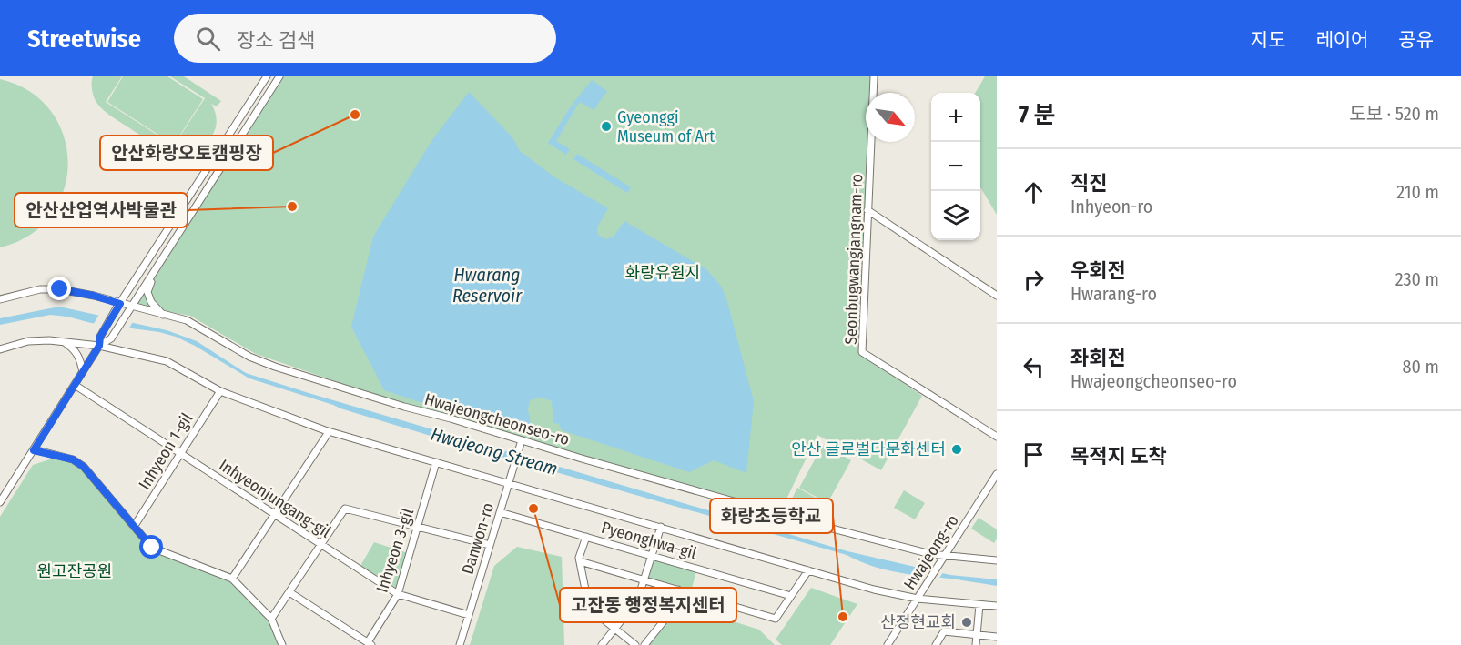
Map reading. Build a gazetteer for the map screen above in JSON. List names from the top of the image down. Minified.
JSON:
{"streets":{"street":["Seonbugwangjangnam-ro","Hwajeongcheonseo-ro","Inhyeon 1-gil","Inhyeonjungang-gil","Danwon-ro","Pyeonghwa-gil","Inhyeon 3-gil","Hwajeong-ro"]},"crossings":[["Hwajeongcheonseo-ro","Danwon-ro"],["Hwajeongcheonseo-ro","Hwajeong-ro"],["Inhyeon 1-gil","Inhyeonjungang-gil"],["Inhyeonjungang-gil","Danwon-ro"],["Inhyeonjungang-gil","Inhyeon 3-gil"],["Danwon-ro","Pyeonghwa-gil"]],"water":["Hwarang Reservoir","Hwajeong Stream"],"parks":["화랑유원지","원고잔공원"],"places":["안산화랑오토캠핑장","Gyeonggi Museum of Art","안산산업역사박물관","안산 글로벌다문화센터","고잔동 행정복지센터","화랑초등학교","산정현교회"],"north":"bottom right","page":{"header":"Streetwise","search":"장소 검색","nav":["지도","레이어","공유"],"heading":["7 분","도보 · 520 m"],"map_buttons":["+","−"],"list":[["직진","Inhyeon-ro","210 m"],["우회전","Hwarang-ro","230 m"],["좌회전","Hwajeongcheonseo-ro","80 m"],"목적지 도착"]}}
